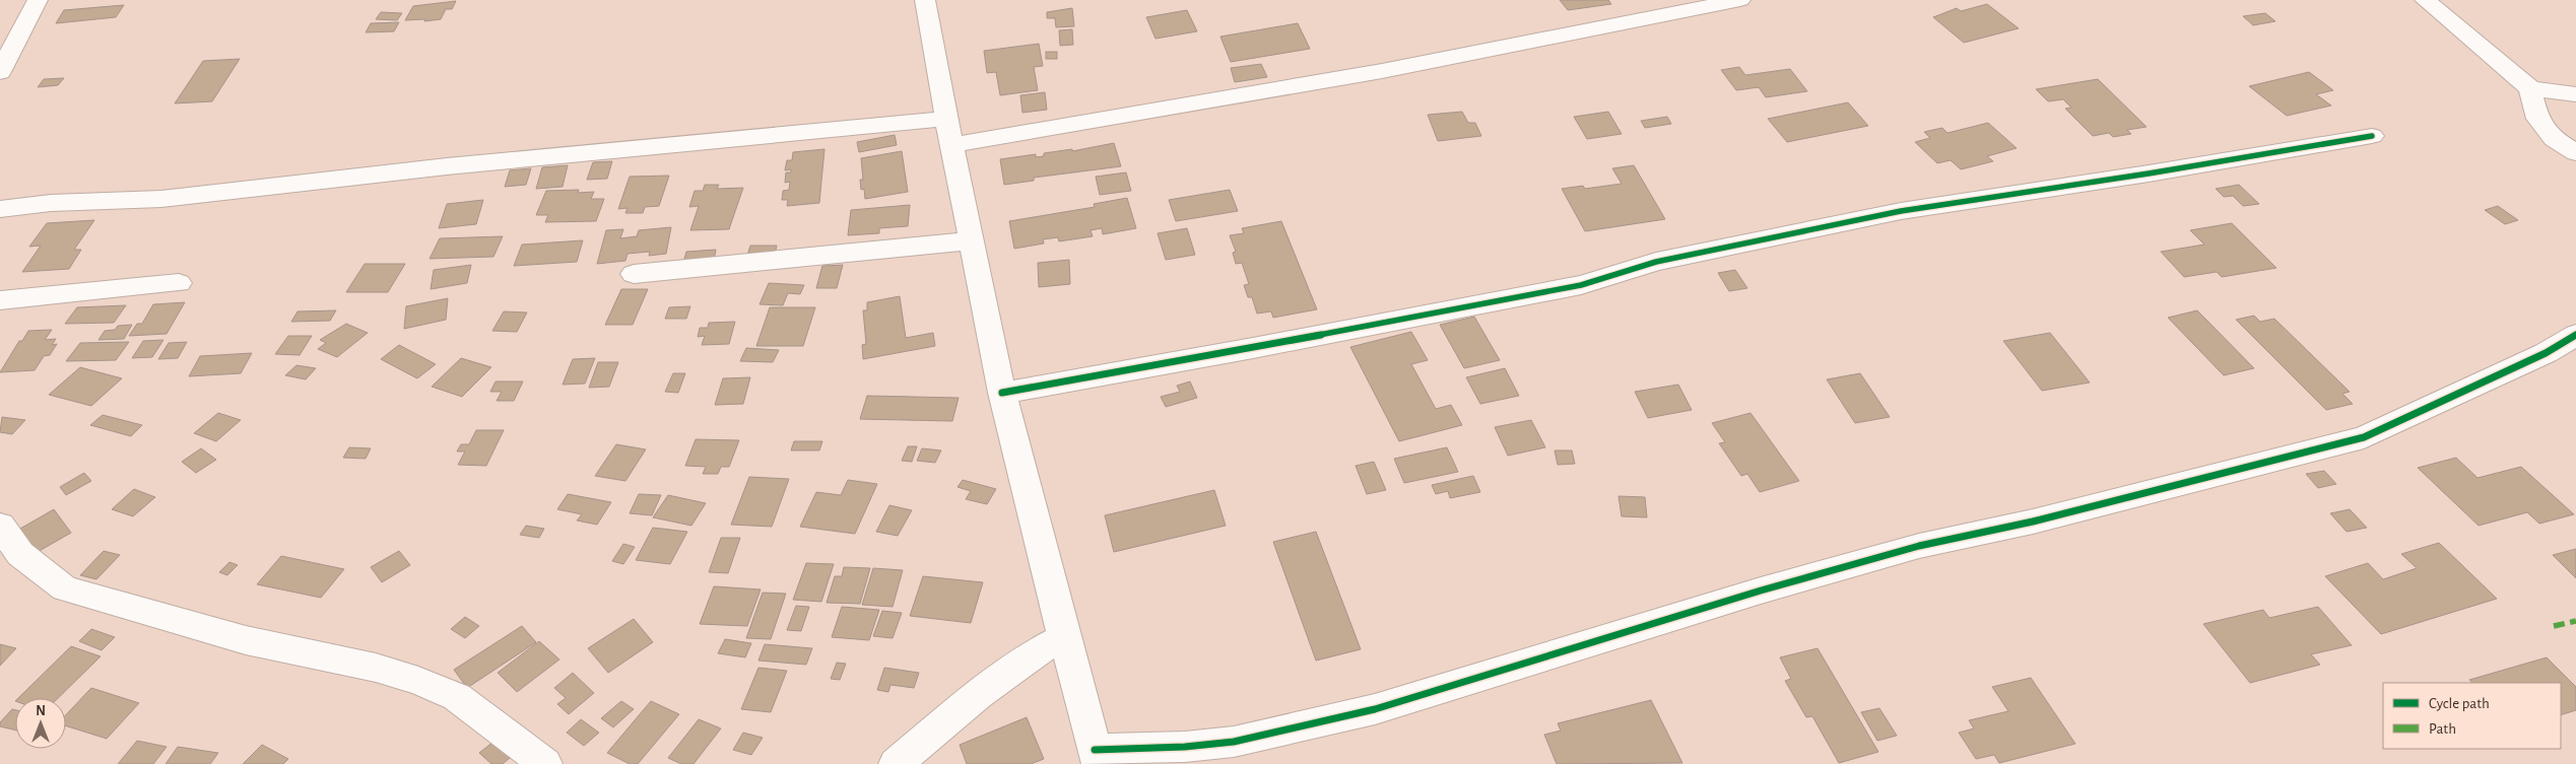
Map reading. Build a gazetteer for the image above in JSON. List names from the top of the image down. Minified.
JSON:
{"legend":["Cycle path","Path"],"north":"top"}
